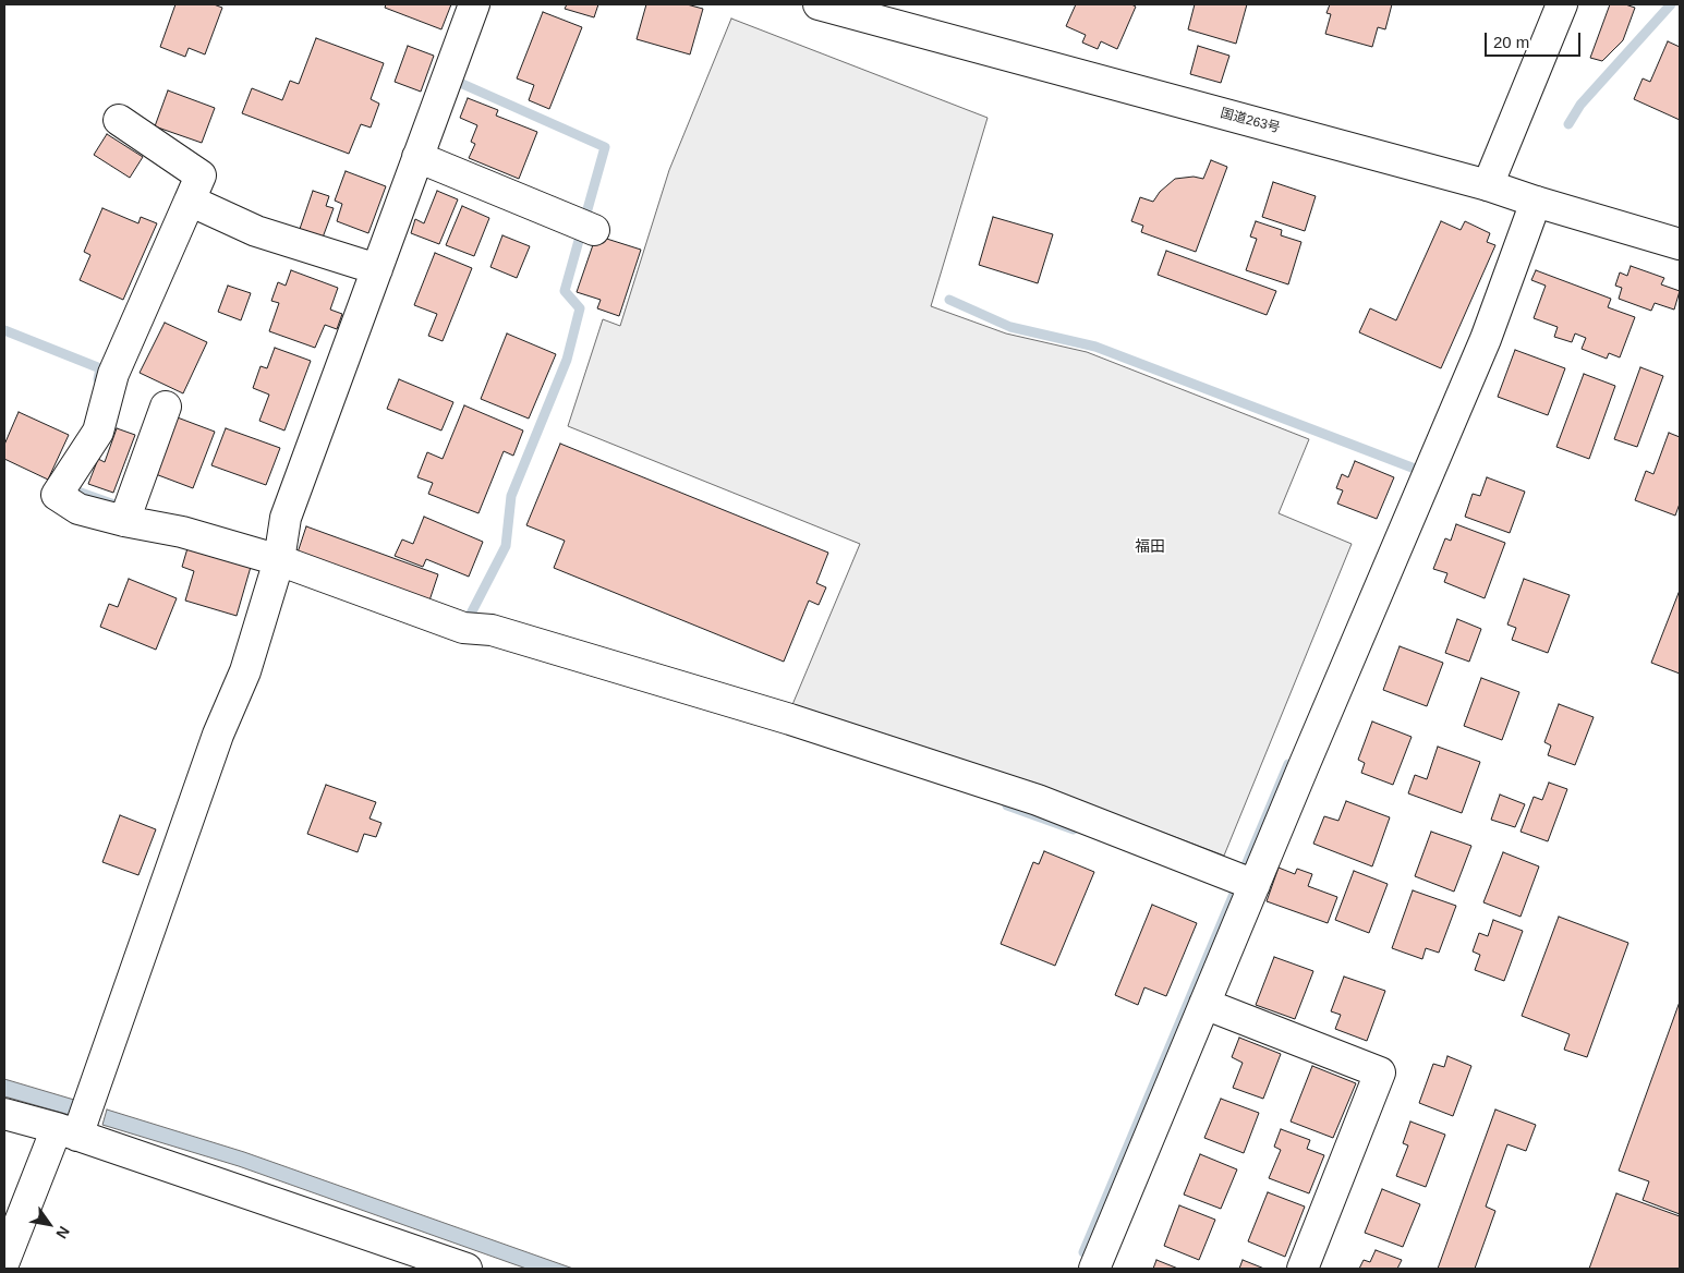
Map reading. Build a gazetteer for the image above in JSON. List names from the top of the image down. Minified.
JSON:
{"streets":{"main road":["国道263号"]},"districts":["福田"],"scale_bar":"20 m","north":"bottom right"}
